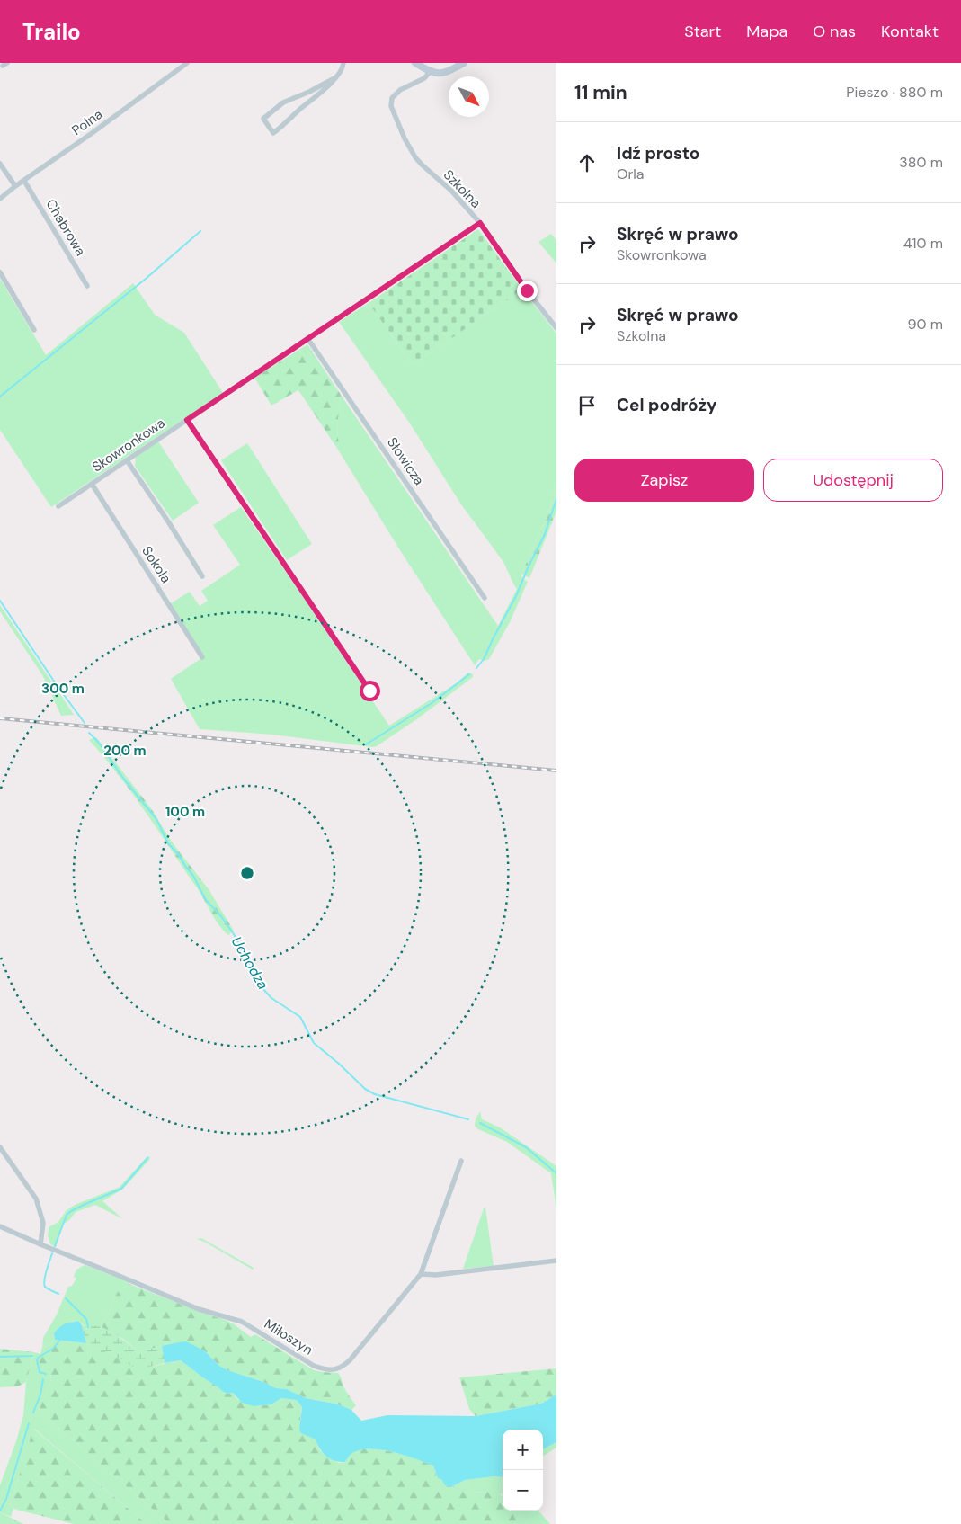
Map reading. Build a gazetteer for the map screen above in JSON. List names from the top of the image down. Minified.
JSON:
{"streets":{"street":["Polna","Szkolna","Chabrowa","Skowronkowa","Słowicza","Sokola","Miłoszyn"]},"crossings":[["Polna","Chabrowa"],["Szkolna","Skowronkowa"],["Skowronkowa","Słowicza"],["Skowronkowa","Sokola"]],"water":["Uchodza"],"north":"bottom right","page":{"header":"Trailo","nav":["Start","Mapa","O nas","Kontakt"],"heading":["11 min","Pieszo · 880 m"],"list":[["Idź prosto","Orla","380 m"],["Skręć w prawo","Skowronkowa","410 m"],["Skręć w prawo","Szkolna","90 m"],"Cel podróży"],"buttons":["Zapisz","Udostępnij"],"map_buttons":["+","−"]},"rings":["300 m","200 m","100 m"]}
